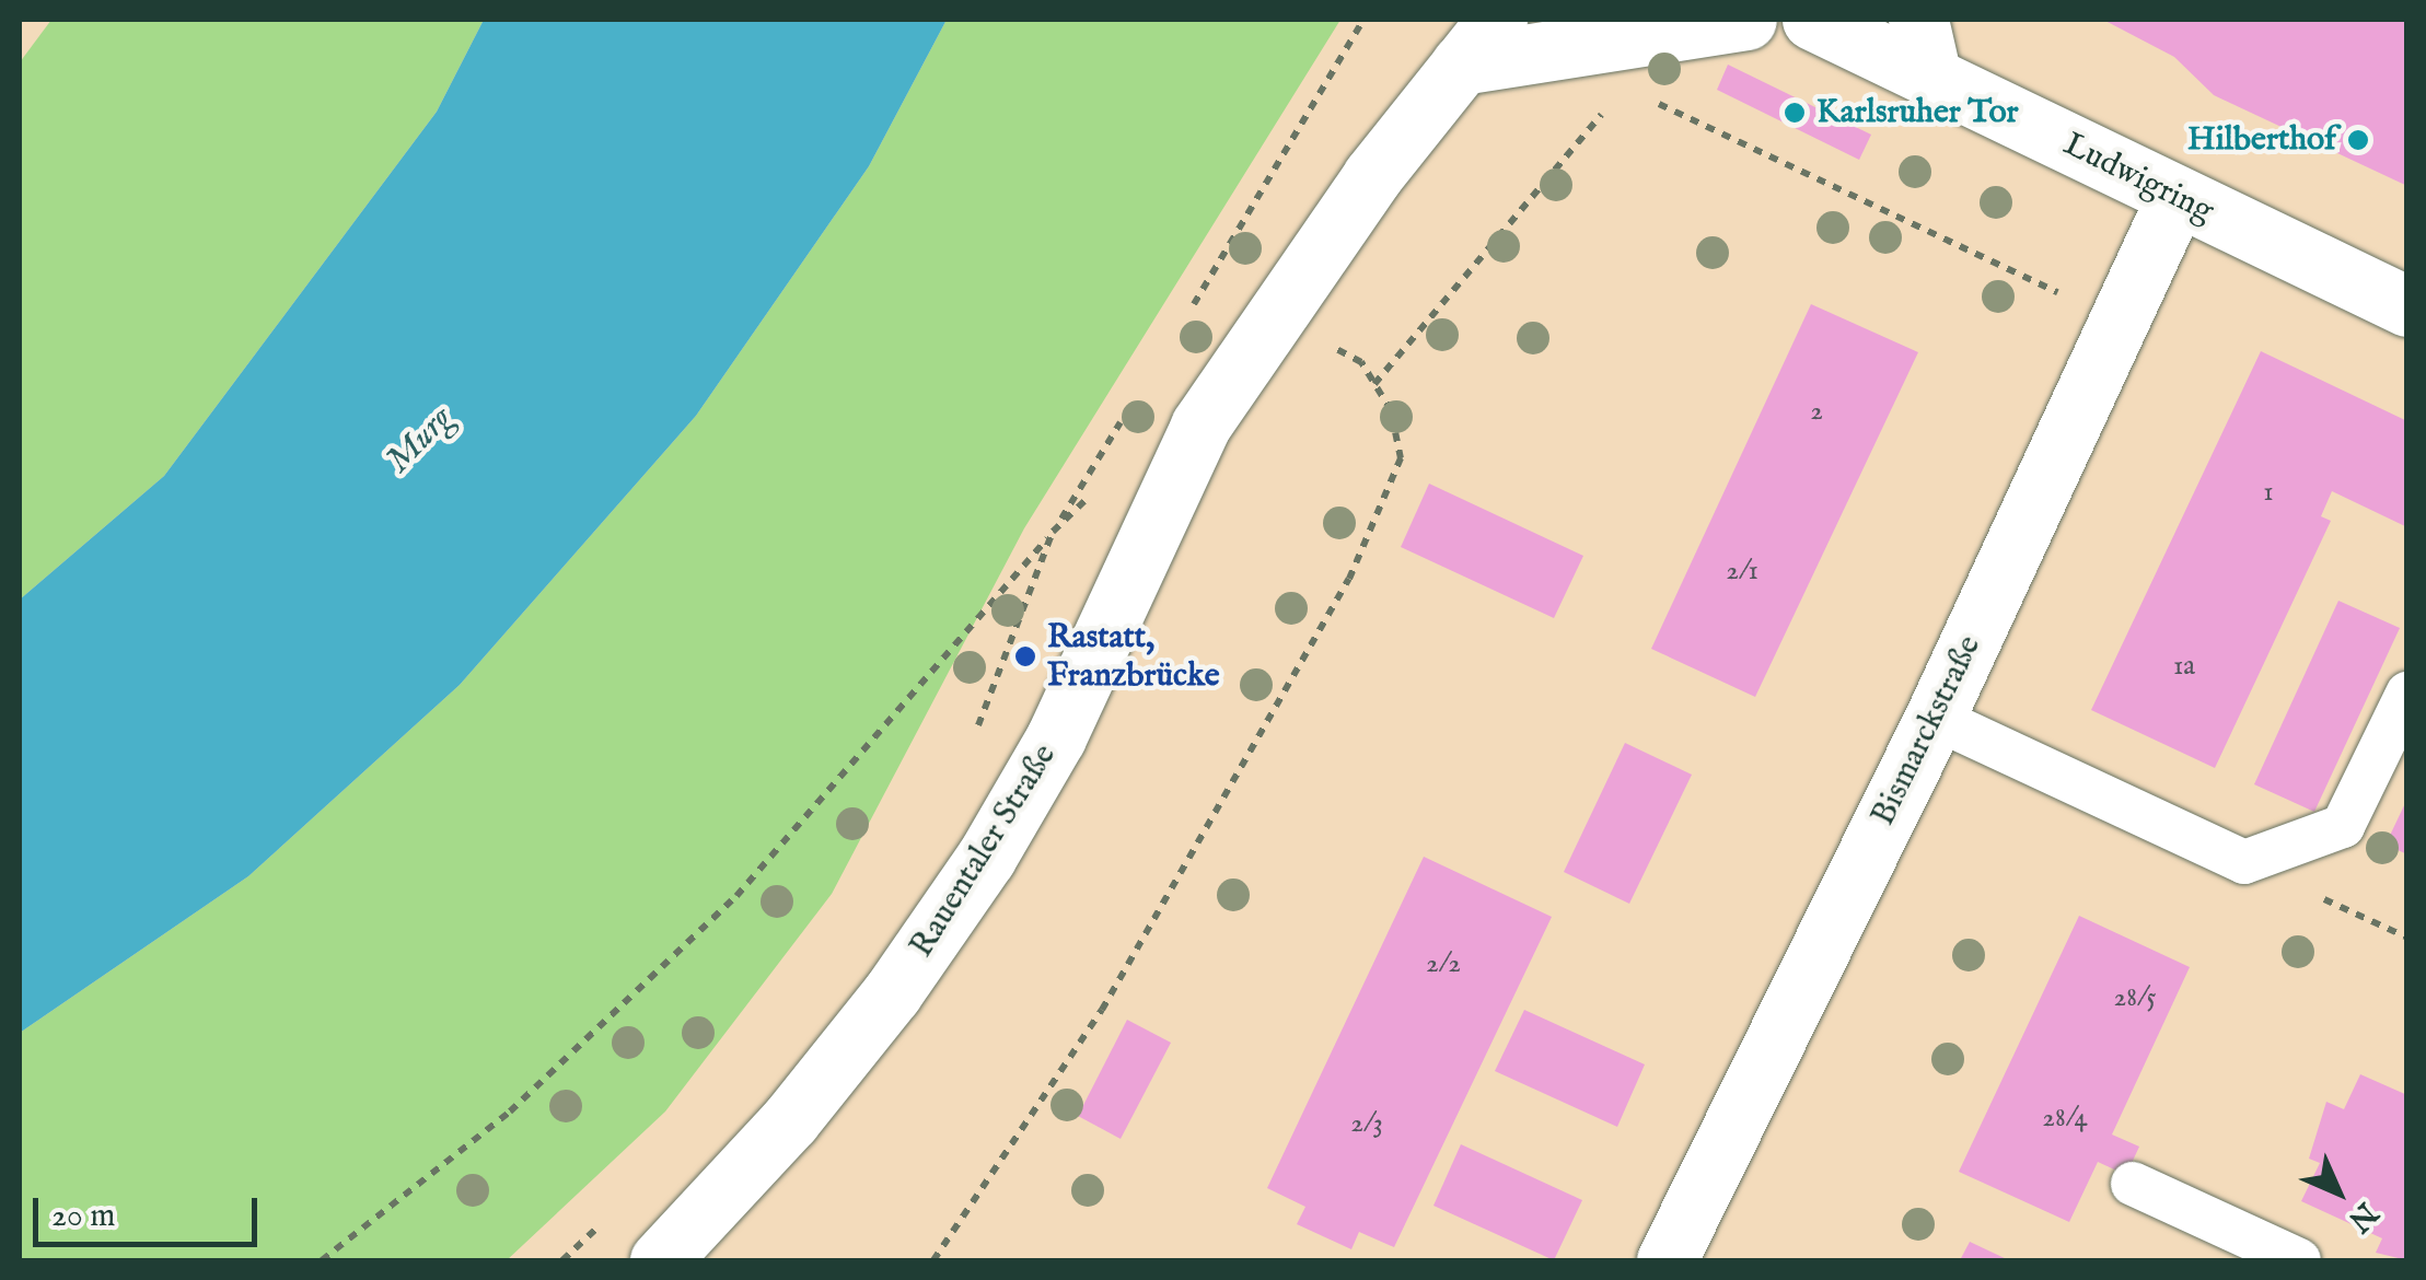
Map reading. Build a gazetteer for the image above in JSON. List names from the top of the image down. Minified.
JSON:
{"streets":{"street":["Ludwigring","Bismarckstraße","Rauentaler Straße"]},"crossings":[["Ludwigring","Bismarckstraße"]],"water":["Murg"],"places":["Karlsruher Tor","Hilberthof","Rastatt, Franzbrücke"],"house_numbers":["2","1","2/1","1a","2/2","28/5","28/4","2/3"],"scale_bar":"20 m","north":"bottom right"}
